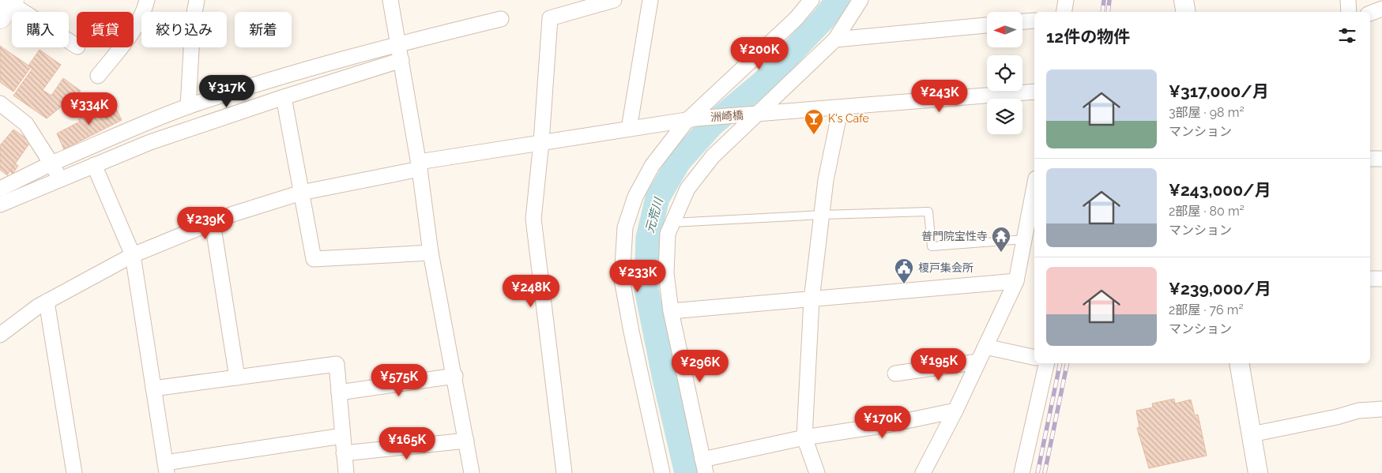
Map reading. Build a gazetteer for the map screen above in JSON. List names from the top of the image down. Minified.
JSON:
{"streets":{"street":["洲崎橋"]},"water":["元荒川"],"places":{"bar":["K's Cafe"],"temple":["普門院宝性寺"],"public building":["榎戸集会所"]},"north":"left","page":{"chip":["購入","賃貸","絞り込み","新着"],"heading":"12件の物件","price":["¥200K","¥317K","¥243K","¥334K","¥239K","¥233K","¥248K","¥195K","¥296K","¥575K","¥170K","¥165K"],"list":[{"name":"¥317,000/月","note":"3部屋 · 98 m² · マンション"},{"name":"¥243,000/月","note":"2部屋 · 80 m² · マンション"},{"name":"¥239,000/月","note":"2部屋 · 76 m² · マンション"}]}}
